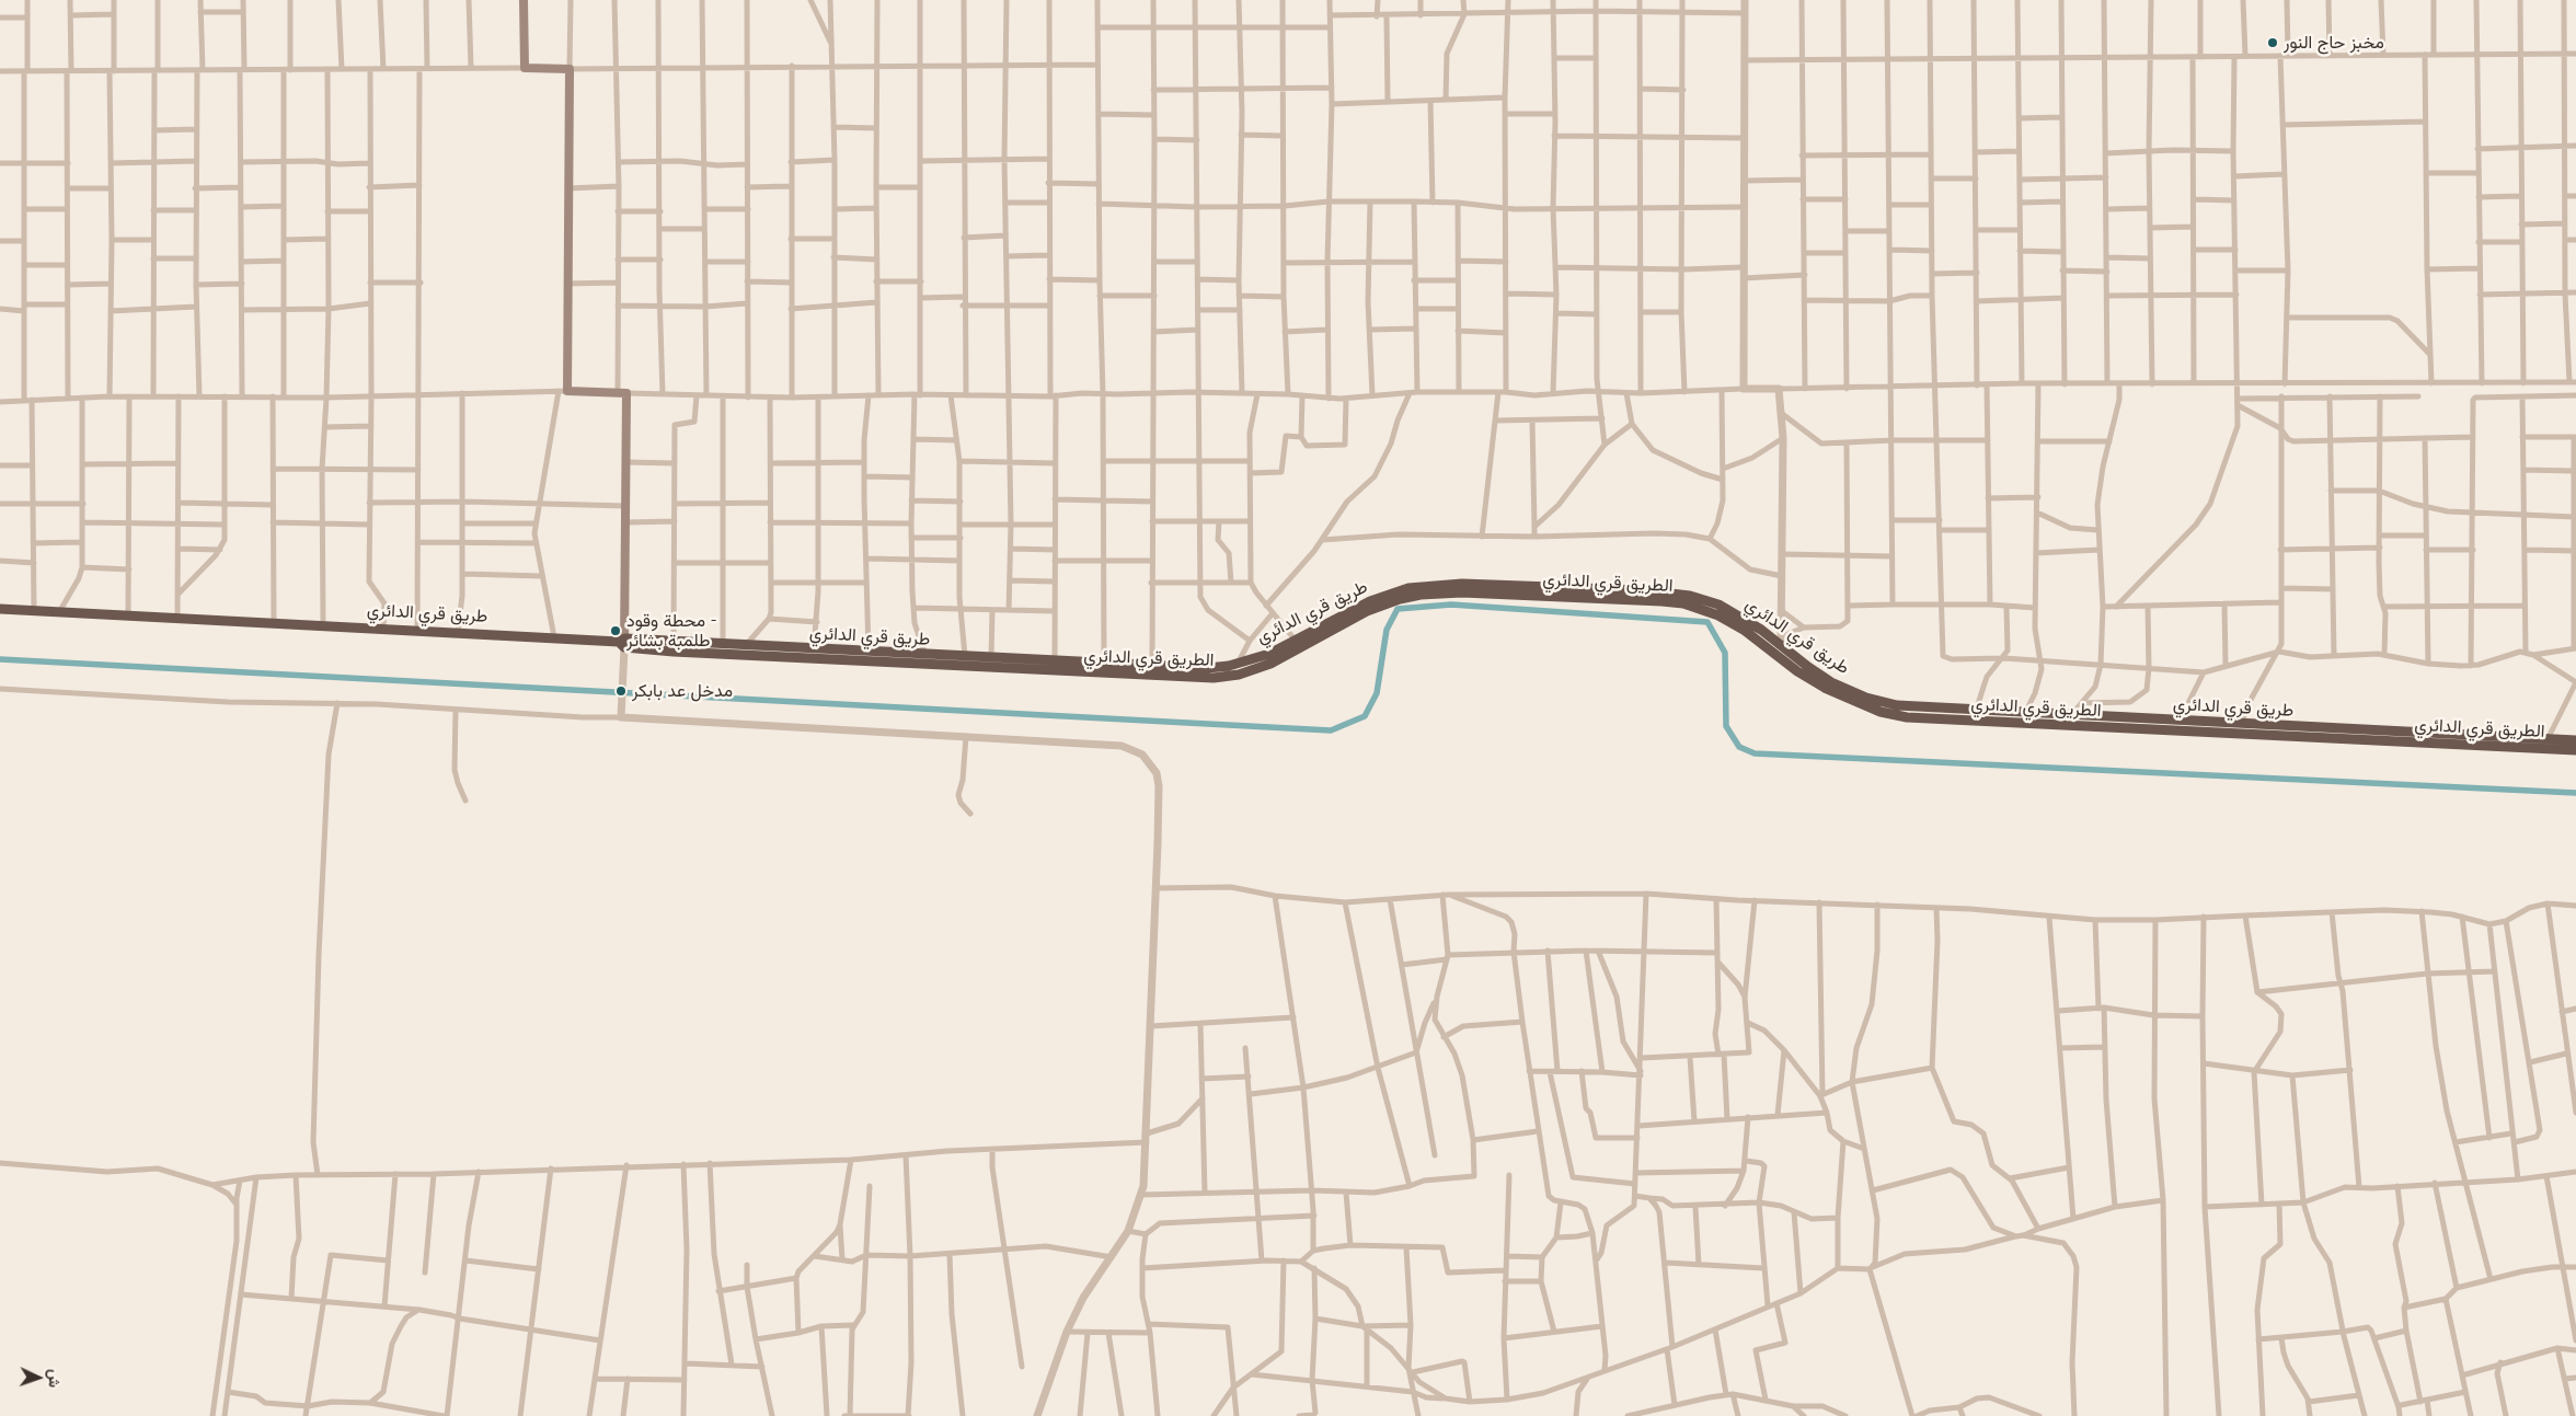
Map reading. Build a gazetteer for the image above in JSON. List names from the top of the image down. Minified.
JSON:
{"streets":{"highway":["الطريق قري الدائري","طريق قري الدائري"]},"crossings":[["الطريق قري الدائري","طريق قري الدائري"]],"places":["مخبز حاج النور","محطة وقود - طلمبة بشائر","مدخل عد بابكر"],"north":"right"}
